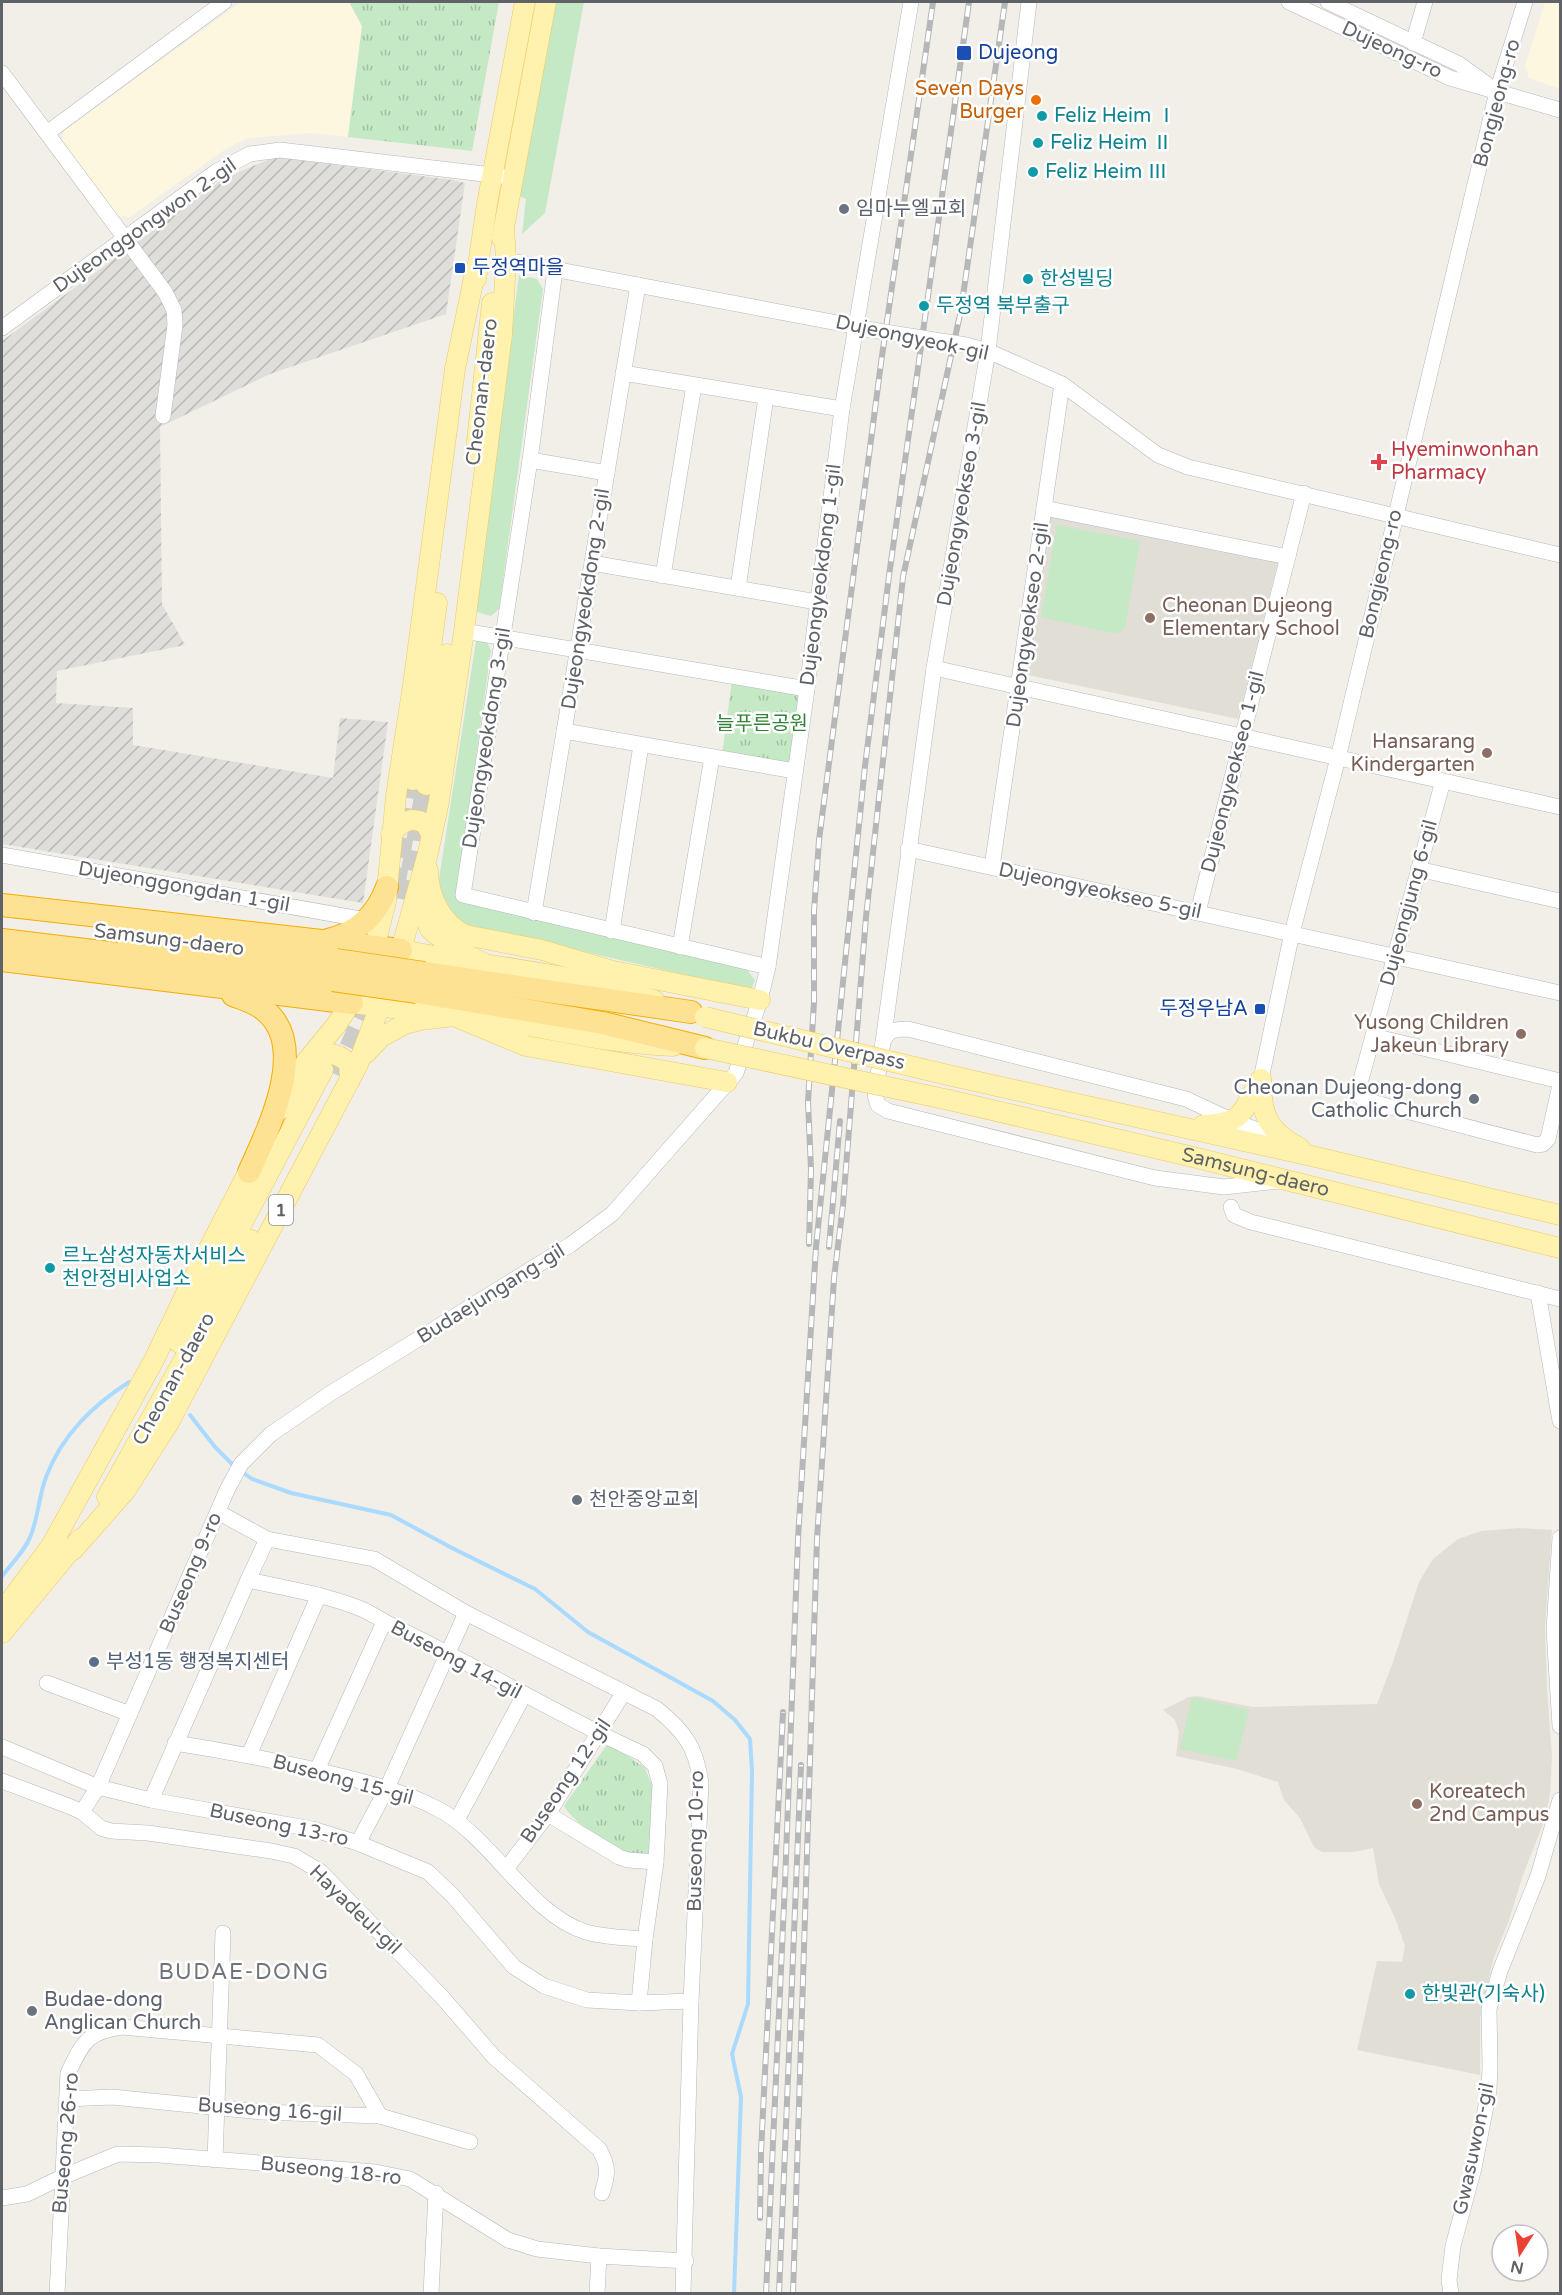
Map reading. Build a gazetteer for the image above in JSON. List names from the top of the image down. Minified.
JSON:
{"streets":{"highway":["Samsung-daero","1"],"main road":["Cheonan-daero","Bukbu Overpass"],"street":["Dujeong-ro","Bongjeong-ro","Dujeonggongwon 2-gil","Dujeongyeok-gil","Dujeongyeokseo 3-gil","Dujeongyeokdong 1-gil","Dujeongyeokdong 2-gil","Dujeongyeokseo 2-gil","Dujeongyeokdong 3-gil","Dujeongyeokseo 1-gil","Dujeonggongdan 1-gil","Dujeongyeokseo 5-gil","Dujeongjung 6-gil","Budaejungang-gil","Buseong 9-ro","Buseong 14-gil","Buseong 15-gil","Buseong 12-gil","Buseong 13-ro","Buseong 10-ro","Hayadeul-gil","Buseong 16-gil","Buseong 26-ro","Gwasuwon-gil","Buseong 18-ro"]},"crossings":[["Dujeong-ro","Bongjeong-ro"],["Bongjeong-ro","Dujeongyeok-gil"],["Bongjeong-ro","Dujeongyeokseo 5-gil"],["Dujeonggongwon 2-gil","Cheonan-daero"],["Dujeongyeok-gil","Dujeongyeokseo 3-gil"],["Dujeongyeok-gil","Dujeongyeokdong 1-gil"],["Dujeongyeok-gil","Dujeongyeokdong 2-gil"],["Dujeongyeok-gil","Dujeongyeokseo 2-gil"],["Dujeongyeok-gil","Dujeongyeokdong 3-gil"],["Dujeongyeok-gil","Dujeongyeokseo 1-gil"],["Cheonan-daero","1"],["Dujeongyeokseo 3-gil","Dujeongyeokseo 5-gil"],["Dujeongyeokseo 3-gil","Samsung-daero"],["Dujeongyeokdong 1-gil","Dujeongyeokdong 3-gil"],["Dujeongyeokdong 1-gil","Budaejungang-gil"],["Dujeongyeokdong 2-gil","Dujeongyeokdong 3-gil"],["Dujeongyeokseo 2-gil","Dujeongyeokseo 5-gil"],["Dujeongyeokseo 1-gil","Dujeongyeokseo 5-gil"],["Dujeongyeokseo 5-gil","Dujeongjung 6-gil"],["Samsung-daero","Bukbu Overpass"],["Budaejungang-gil","Buseong 9-ro"],["Buseong 9-ro","Buseong 13-ro"],["Buseong 9-ro","Buseong 10-ro"],["Buseong 9-ro","Hayadeul-gil"],["Buseong 14-gil","Buseong 15-gil"],["Buseong 14-gil","Buseong 12-gil"],["Buseong 14-gil","Buseong 13-ro"],["Buseong 15-gil","Buseong 12-gil"],["Buseong 12-gil","Buseong 10-ro"],["Buseong 13-ro","Buseong 10-ro"],["Buseong 10-ro","Buseong 18-ro"],["Buseong 16-gil","Buseong 26-ro"],["Buseong 26-ro","Buseong 18-ro"]],"districts":["BUDAE-DONG"],"parks":["늘푸른공원"],"places":{"transit":["Dujeong","두정역마을","두정우남A"],"other":["Seven Days Burger","Feliz Heim Ⅰ","Feliz Heim Ⅱ","Feliz Heim Ⅲ","임마누엘교회","한성빌딩","두정역 북부출구","Cheonan Dujeong Elementary School","Hansarang Kindergarten","Yusong Children Jakeun Library","Cheonan Dujeong-dong Catholic Church","르노삼성자동차서비스 천안정비사업소","천안중앙교회","부성1동 행정복지센터","Koreatech 2nd Campus","한빛관(기숙사)","Budae-dong Anglican Church"],"health":["Hyeminwonhan Pharmacy"]},"north":"bottom"}
